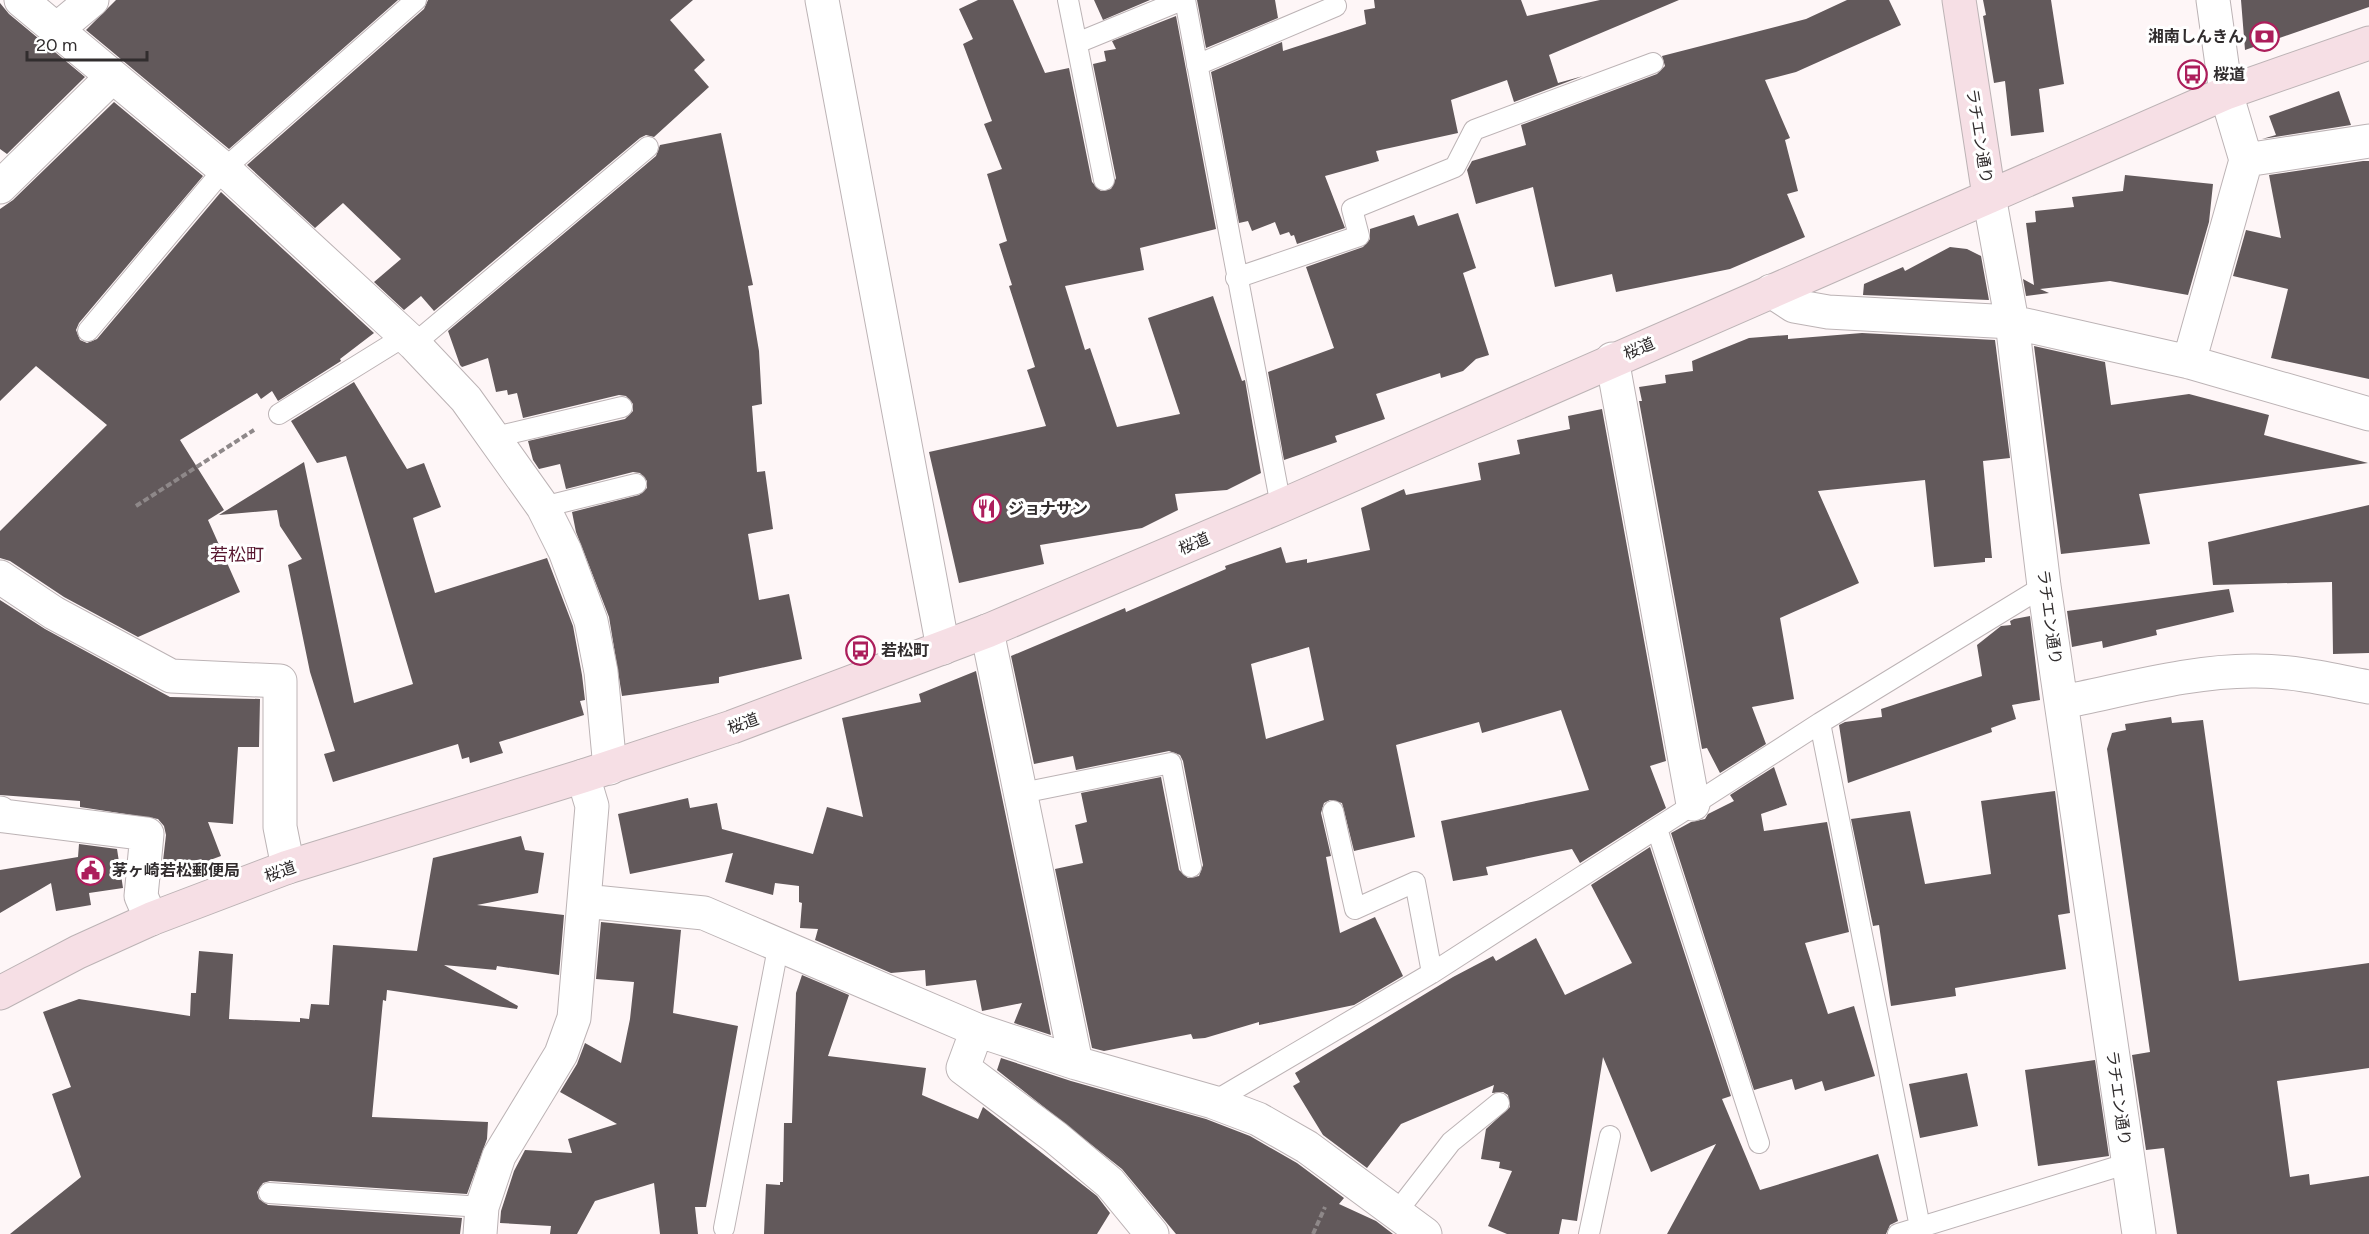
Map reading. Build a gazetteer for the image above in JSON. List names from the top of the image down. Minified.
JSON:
{"streets":{"street":["ラチエン通り","桜道"]},"crossings":[["ラチエン通り","桜道"]],"districts":["若松町"],"places":{"bank":["湘南しんきん"],"bus stop":["桜道","若松町"],"restaurant":["ジョナサン"],"public building":["茅ヶ崎若松郵便局"]},"scale_bar":"20 m"}
